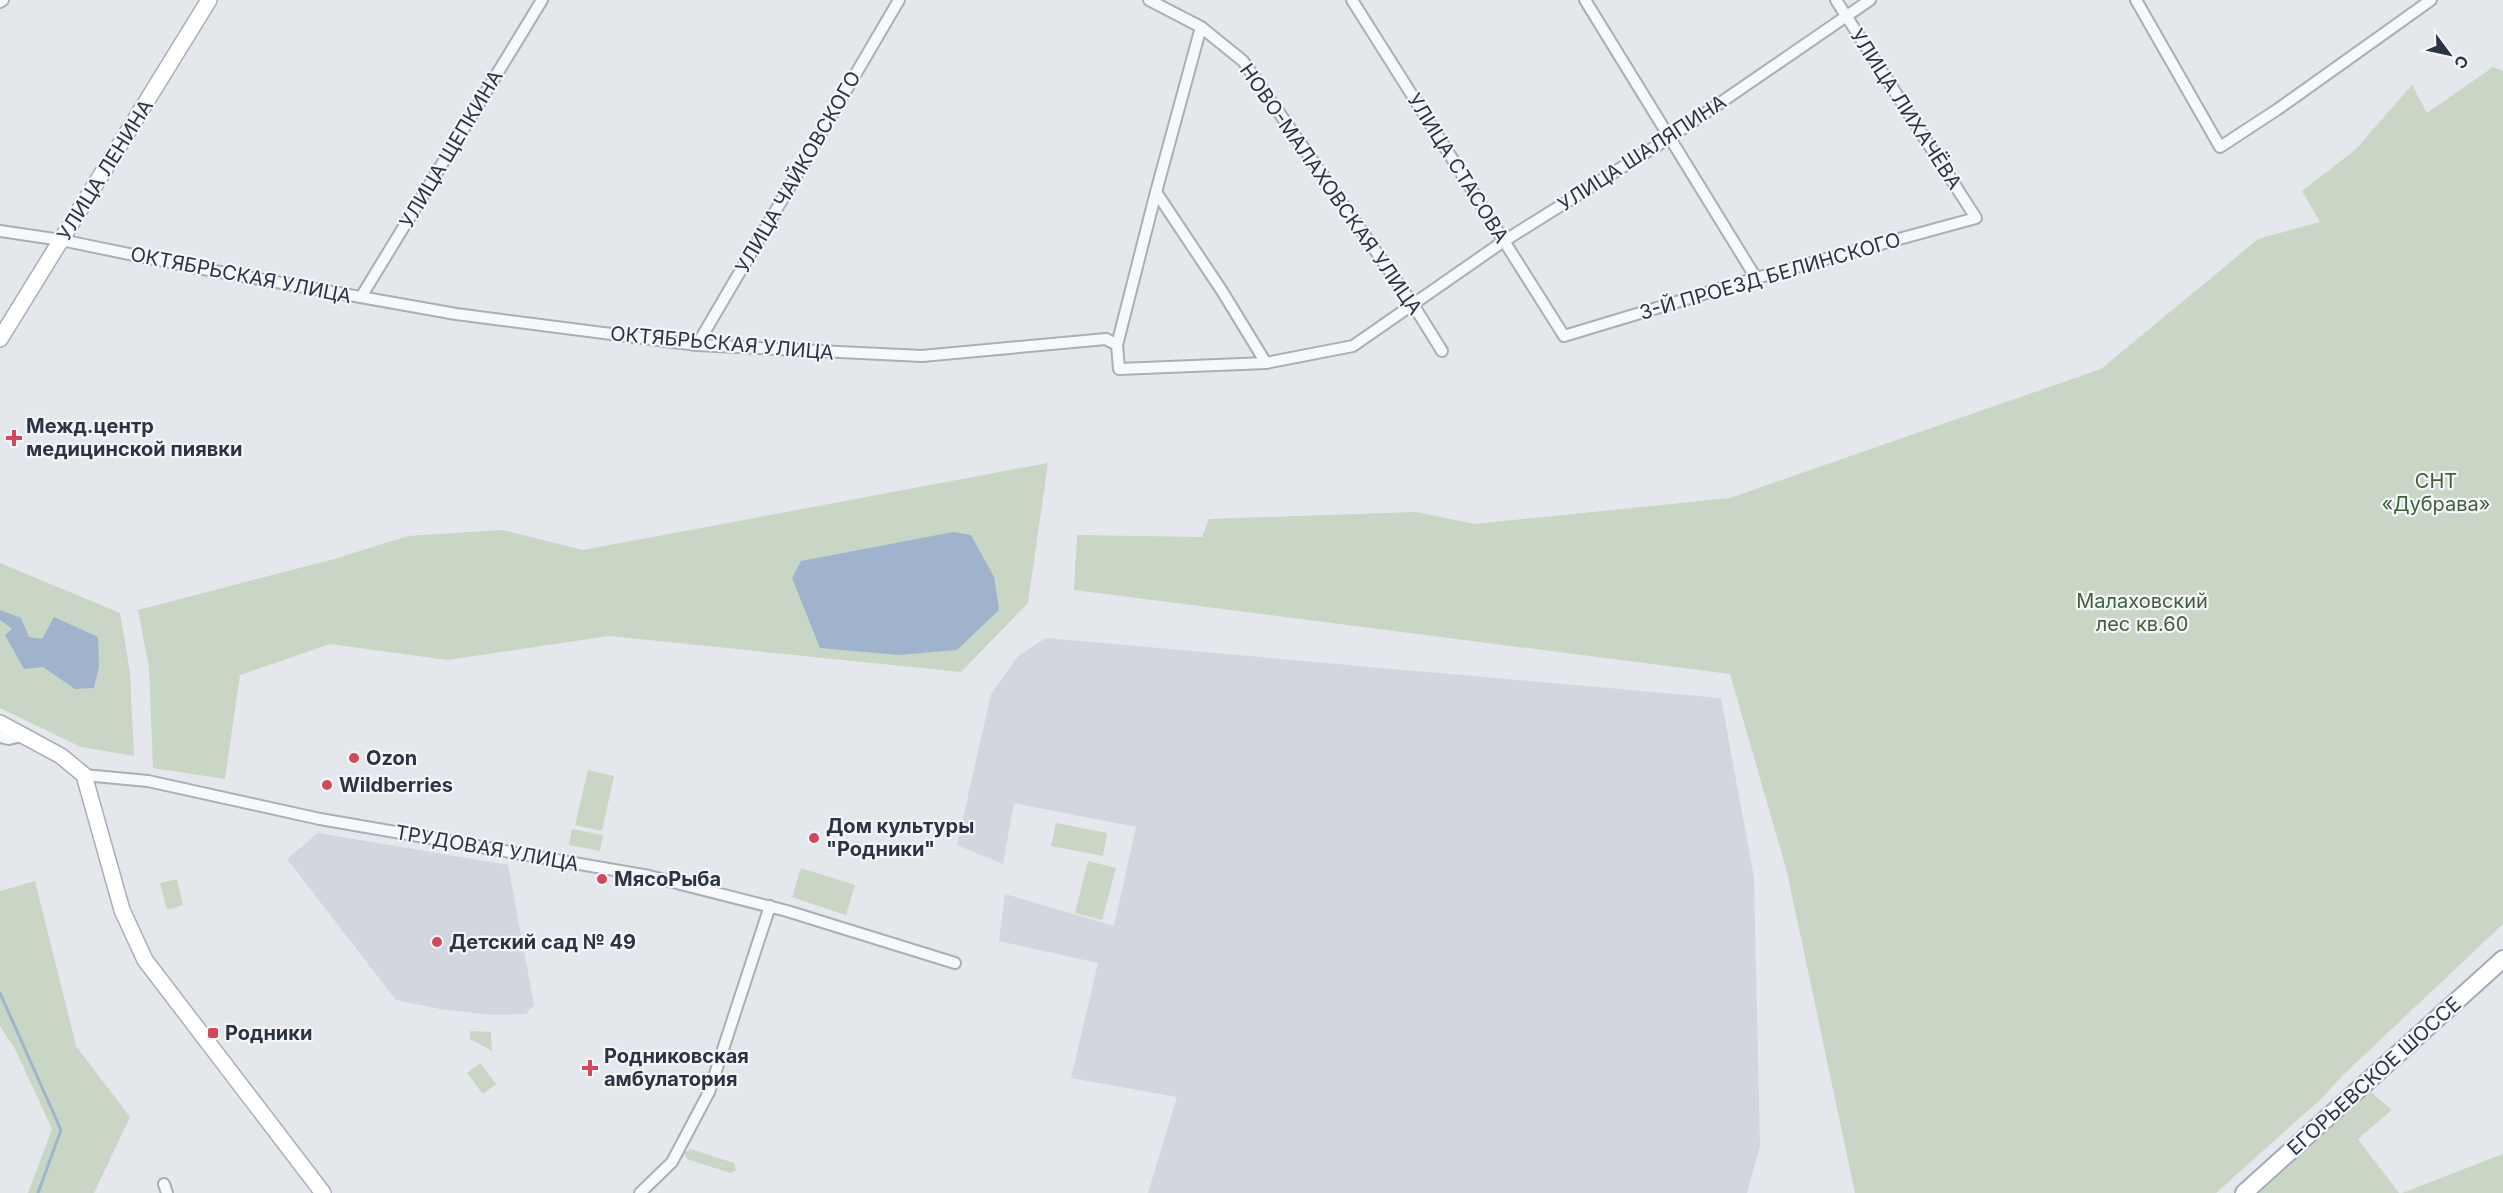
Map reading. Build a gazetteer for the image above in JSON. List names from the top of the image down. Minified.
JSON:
{"streets":{"main road":["УЛИЦА ЛЕНИНА","ЕГОРЬЕВСКОЕ ШОССЕ"],"street":["УЛИЦА ЛИХАЧЁВА","УЛИЦА ЩЕПКИНА","УЛИЦА ШАЛЯПИНА","УЛИЦА СТАСОВА","УЛИЦА ЧАЙКОВСКОГО","НОВО-МАЛАХОВСКАЯ УЛИЦА","ОКТЯБРЬСКАЯ УЛИЦА","3-Й ПРОЕЗД БЕЛИНСКОГО","ТРУДОВАЯ УЛИЦА"]},"crossings":[["УЛИЦА ЛИХАЧЁВА","УЛИЦА ШАЛЯПИНА"],["УЛИЦА ЛИХАЧЁВА","3-Й ПРОЕЗД БЕЛИНСКОГО"],["УЛИЦА ЩЕПКИНА","ОКТЯБРЬСКАЯ УЛИЦА"],["УЛИЦА ШАЛЯПИНА","УЛИЦА СТАСОВА"],["УЛИЦА ШАЛЯПИНА","НОВО-МАЛАХОВСКАЯ УЛИЦА"],["УЛИЦА СТАСОВА","3-Й ПРОЕЗД БЕЛИНСКОГО"],["УЛИЦА ЛЕНИНА","ОКТЯБРЬСКАЯ УЛИЦА"],["УЛИЦА ЧАЙКОВСКОГО","ОКТЯБРЬСКАЯ УЛИЦА"]],"parks":["СНТ «Дубрава»","Малаховский лес кв.60"],"places":{"health":["Межд.центр медицинской пиявки","Родниковская амбулатория"],"other":["Ozon","Wildberries","Дом культуры \"Родники\"","МясоРыба","Детский сад № 49"],"transit":["Родники"]},"north":"bottom right"}
